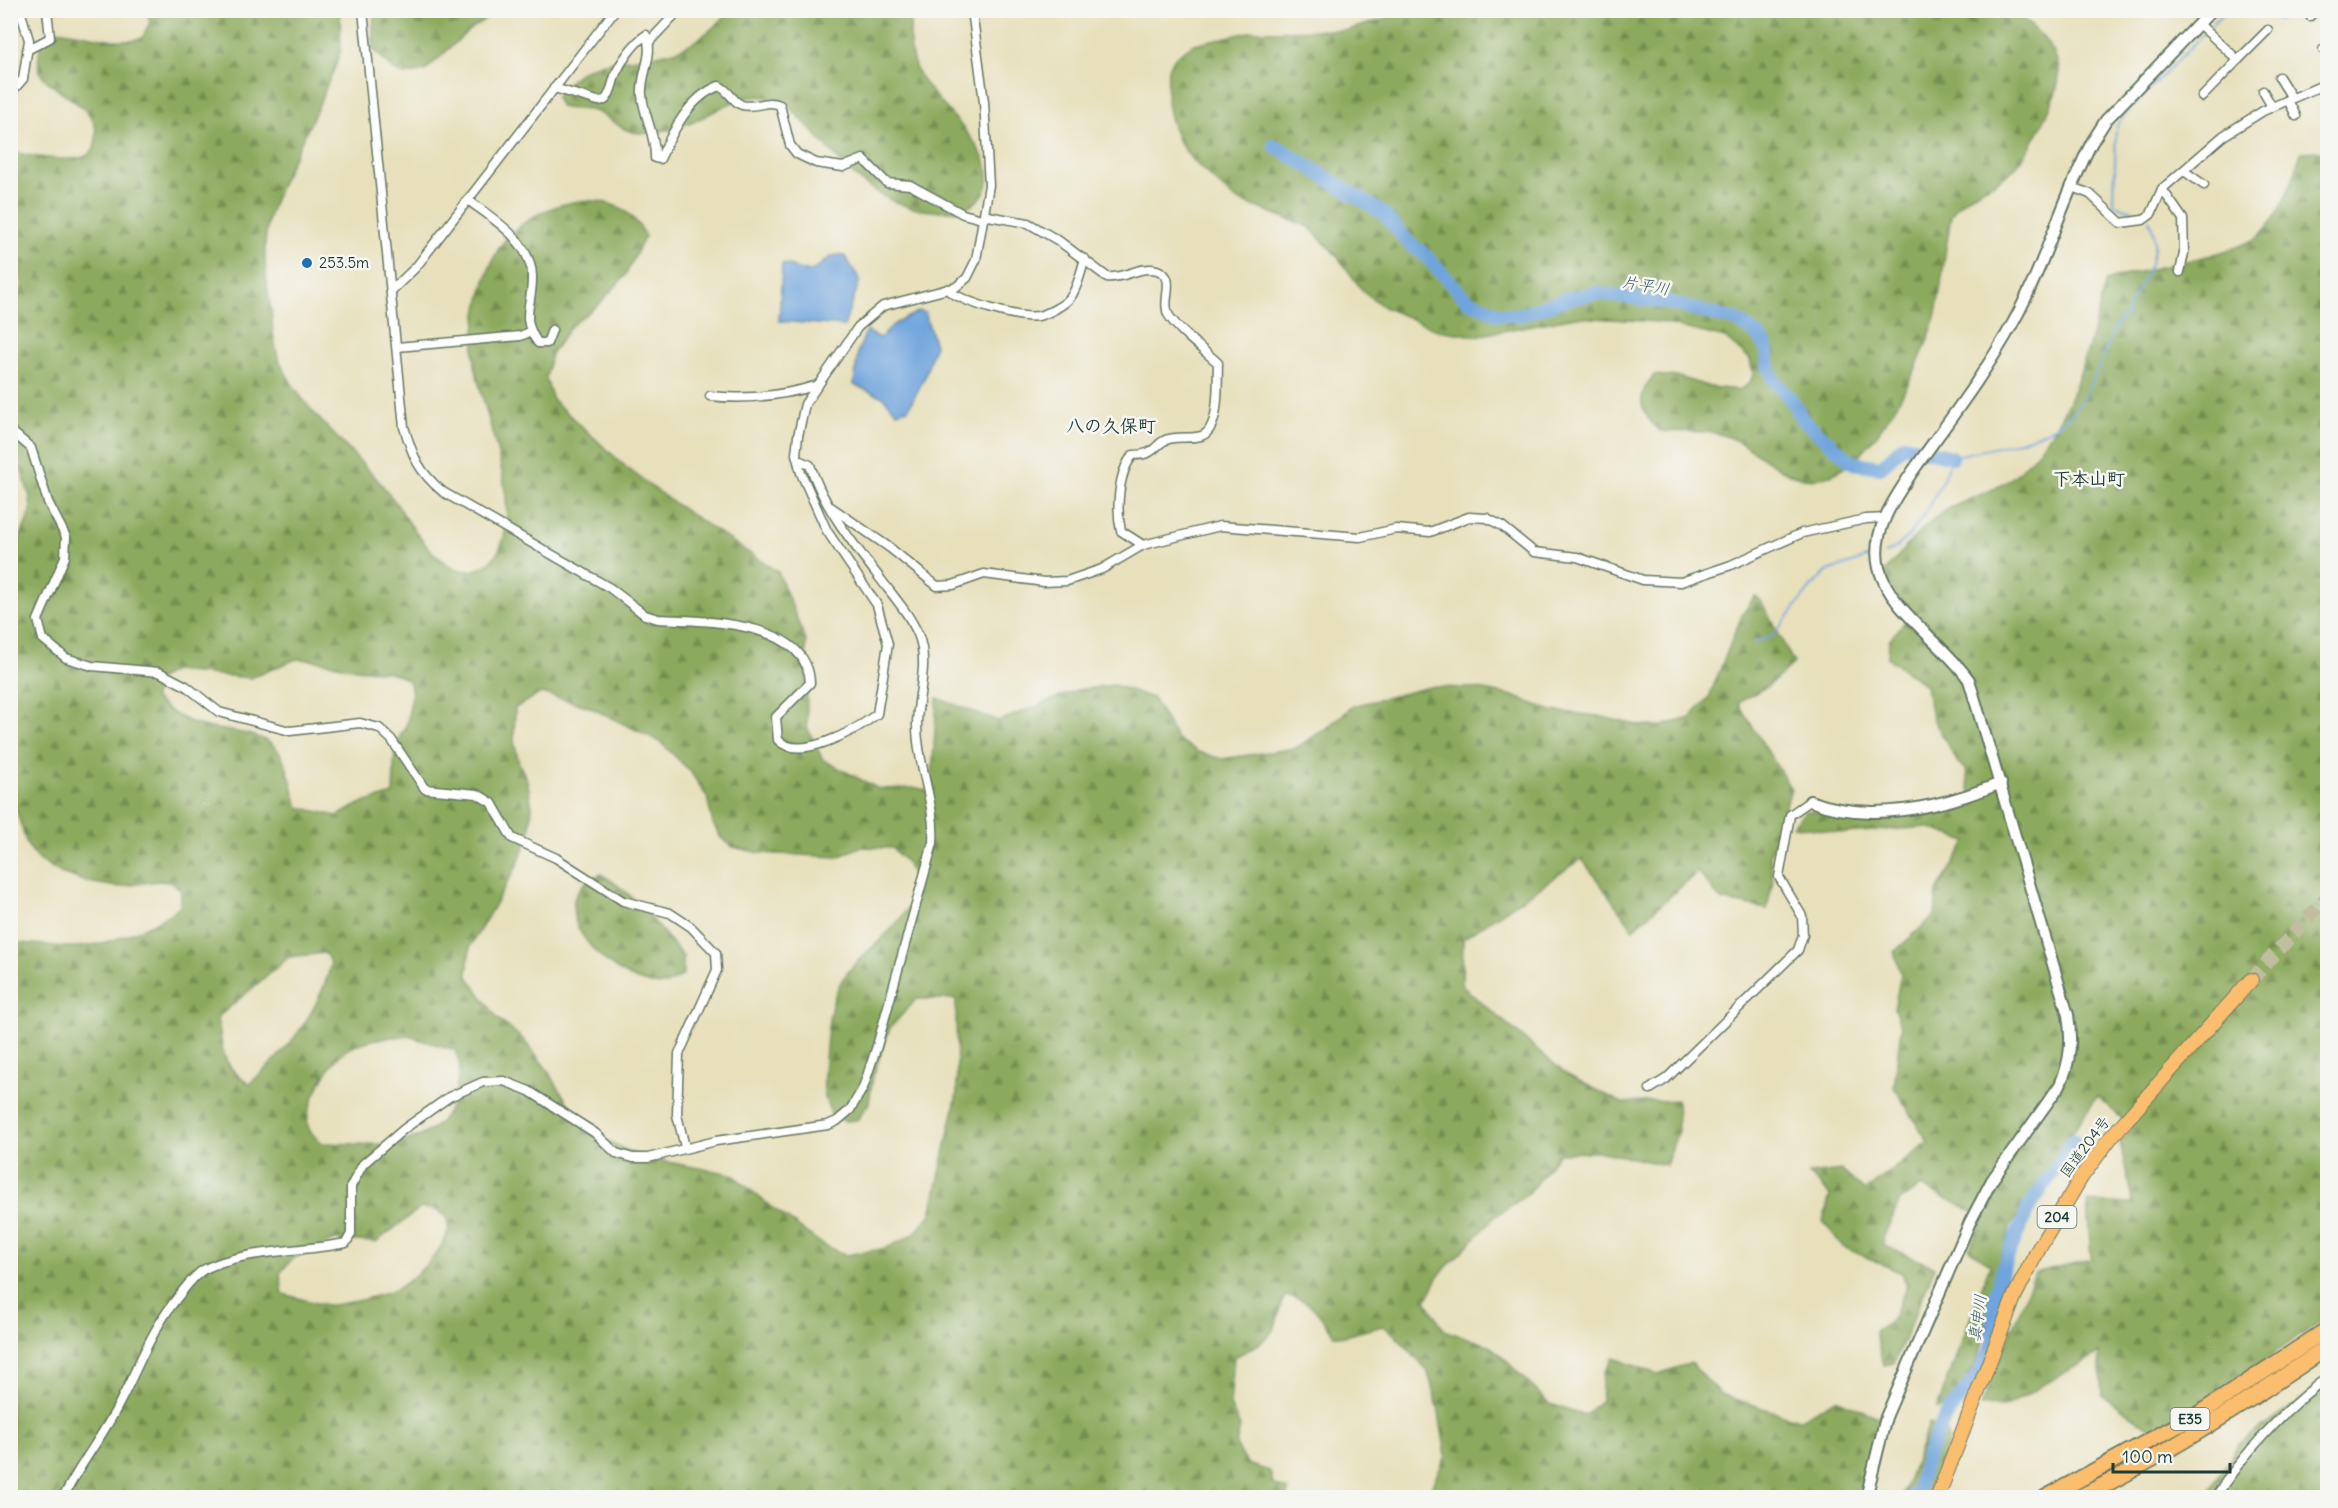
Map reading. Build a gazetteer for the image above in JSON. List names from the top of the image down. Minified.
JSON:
{"streets":{"highway":["国道204号","204","E35"]},"districts":["八の久保町","下本山町"],"water":["片平川","真申川"],"places":["253.5m"],"scale_bar":"100 m"}
